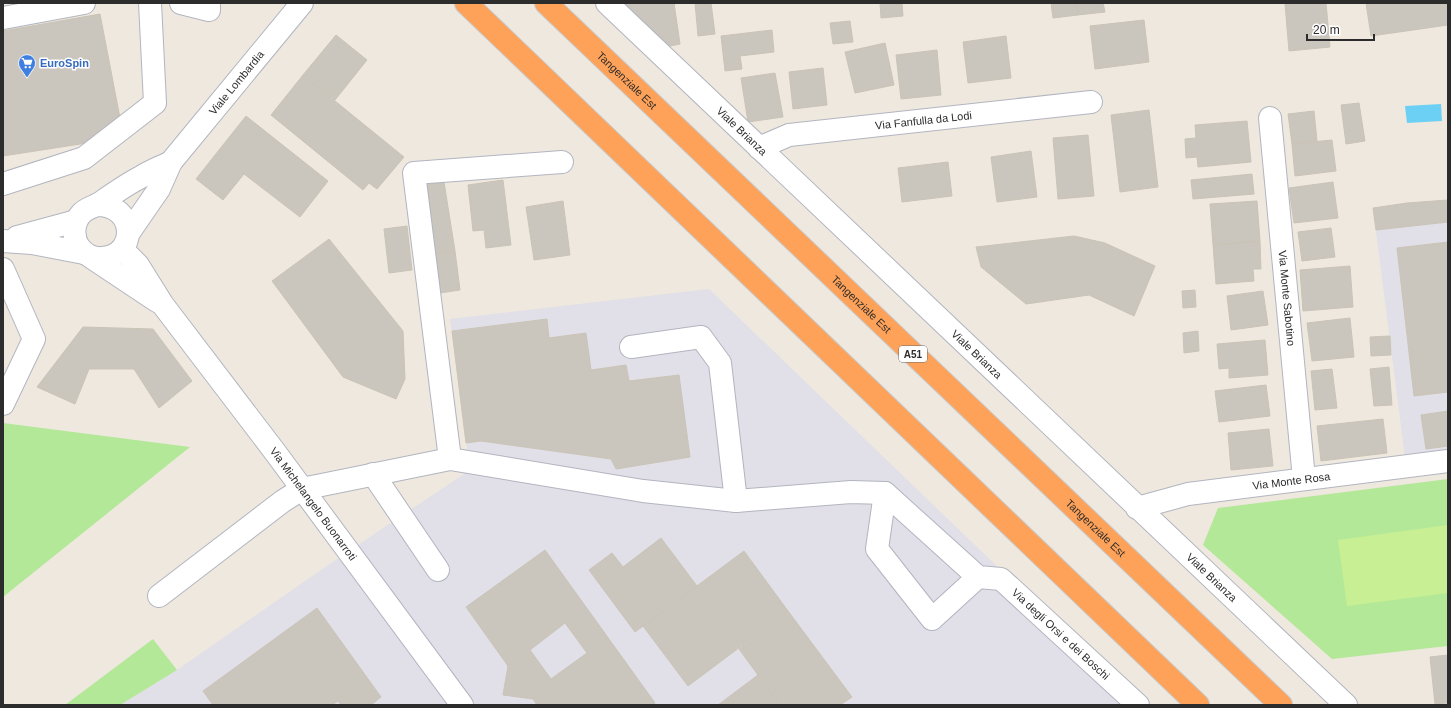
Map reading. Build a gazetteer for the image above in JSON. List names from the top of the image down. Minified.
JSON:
{"streets":{"highway":["Tangenziale Est","A51"],"street":["Viale Lombardia","Via Fanfulla da Lodi","Viale Brianza","Via Monte Sabotino","Via Monte Rosa","Via Michelangelo Buonarroti","Via degli Orsi e dei Boschi"]},"crossings":[["Viale Lombardia","Via Michelangelo Buonarroti"],["Via Fanfulla da Lodi","Viale Brianza"],["Viale Brianza","Via Monte Rosa"],["Via Monte Sabotino","Via Monte Rosa"]],"places":{"supermarket":["EuroSpin"]},"scale_bar":"20 m"}
